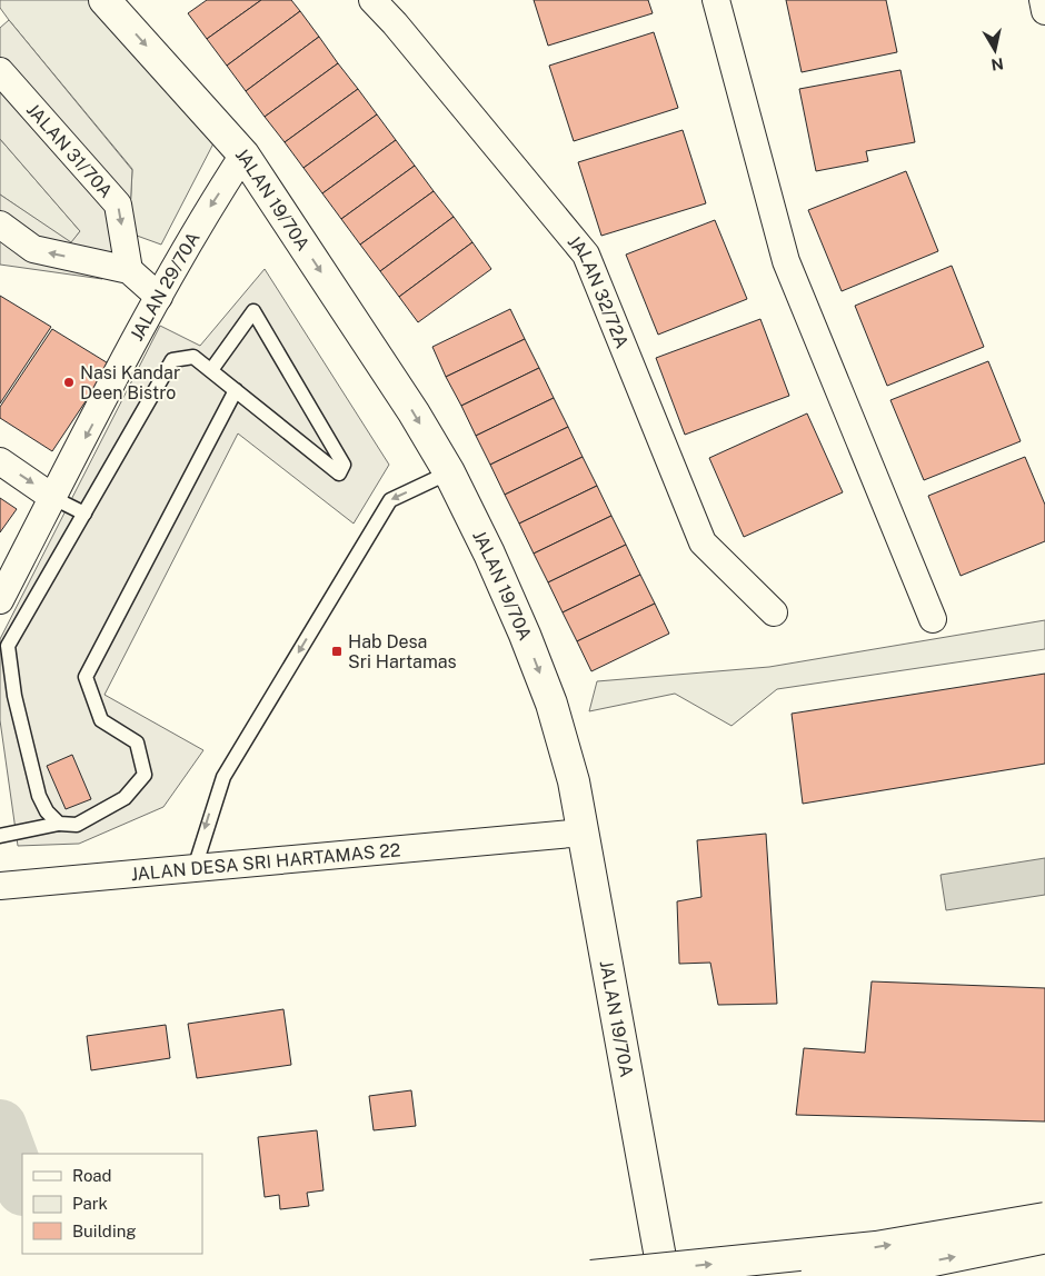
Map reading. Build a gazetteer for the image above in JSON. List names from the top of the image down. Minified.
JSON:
{"streets":{"main road":["JALAN 19/70A"],"street":["JALAN 31/70A","JALAN 29/70A","JALAN 32/72A","JALAN DESA SRI HARTAMAS 22"]},"crossings":[["JALAN 19/70A","JALAN 29/70A"],["JALAN 19/70A","JALAN DESA SRI HARTAMAS 22"]],"one_way":["JALAN 31/70A","JALAN 19/70A","JALAN 29/70A"],"places":{"other":["Nasi Kandar Deen Bistro"],"transit":["Hab Desa Sri Hartamas"]},"legend":["Road","Park","Building"],"north":"bottom"}
